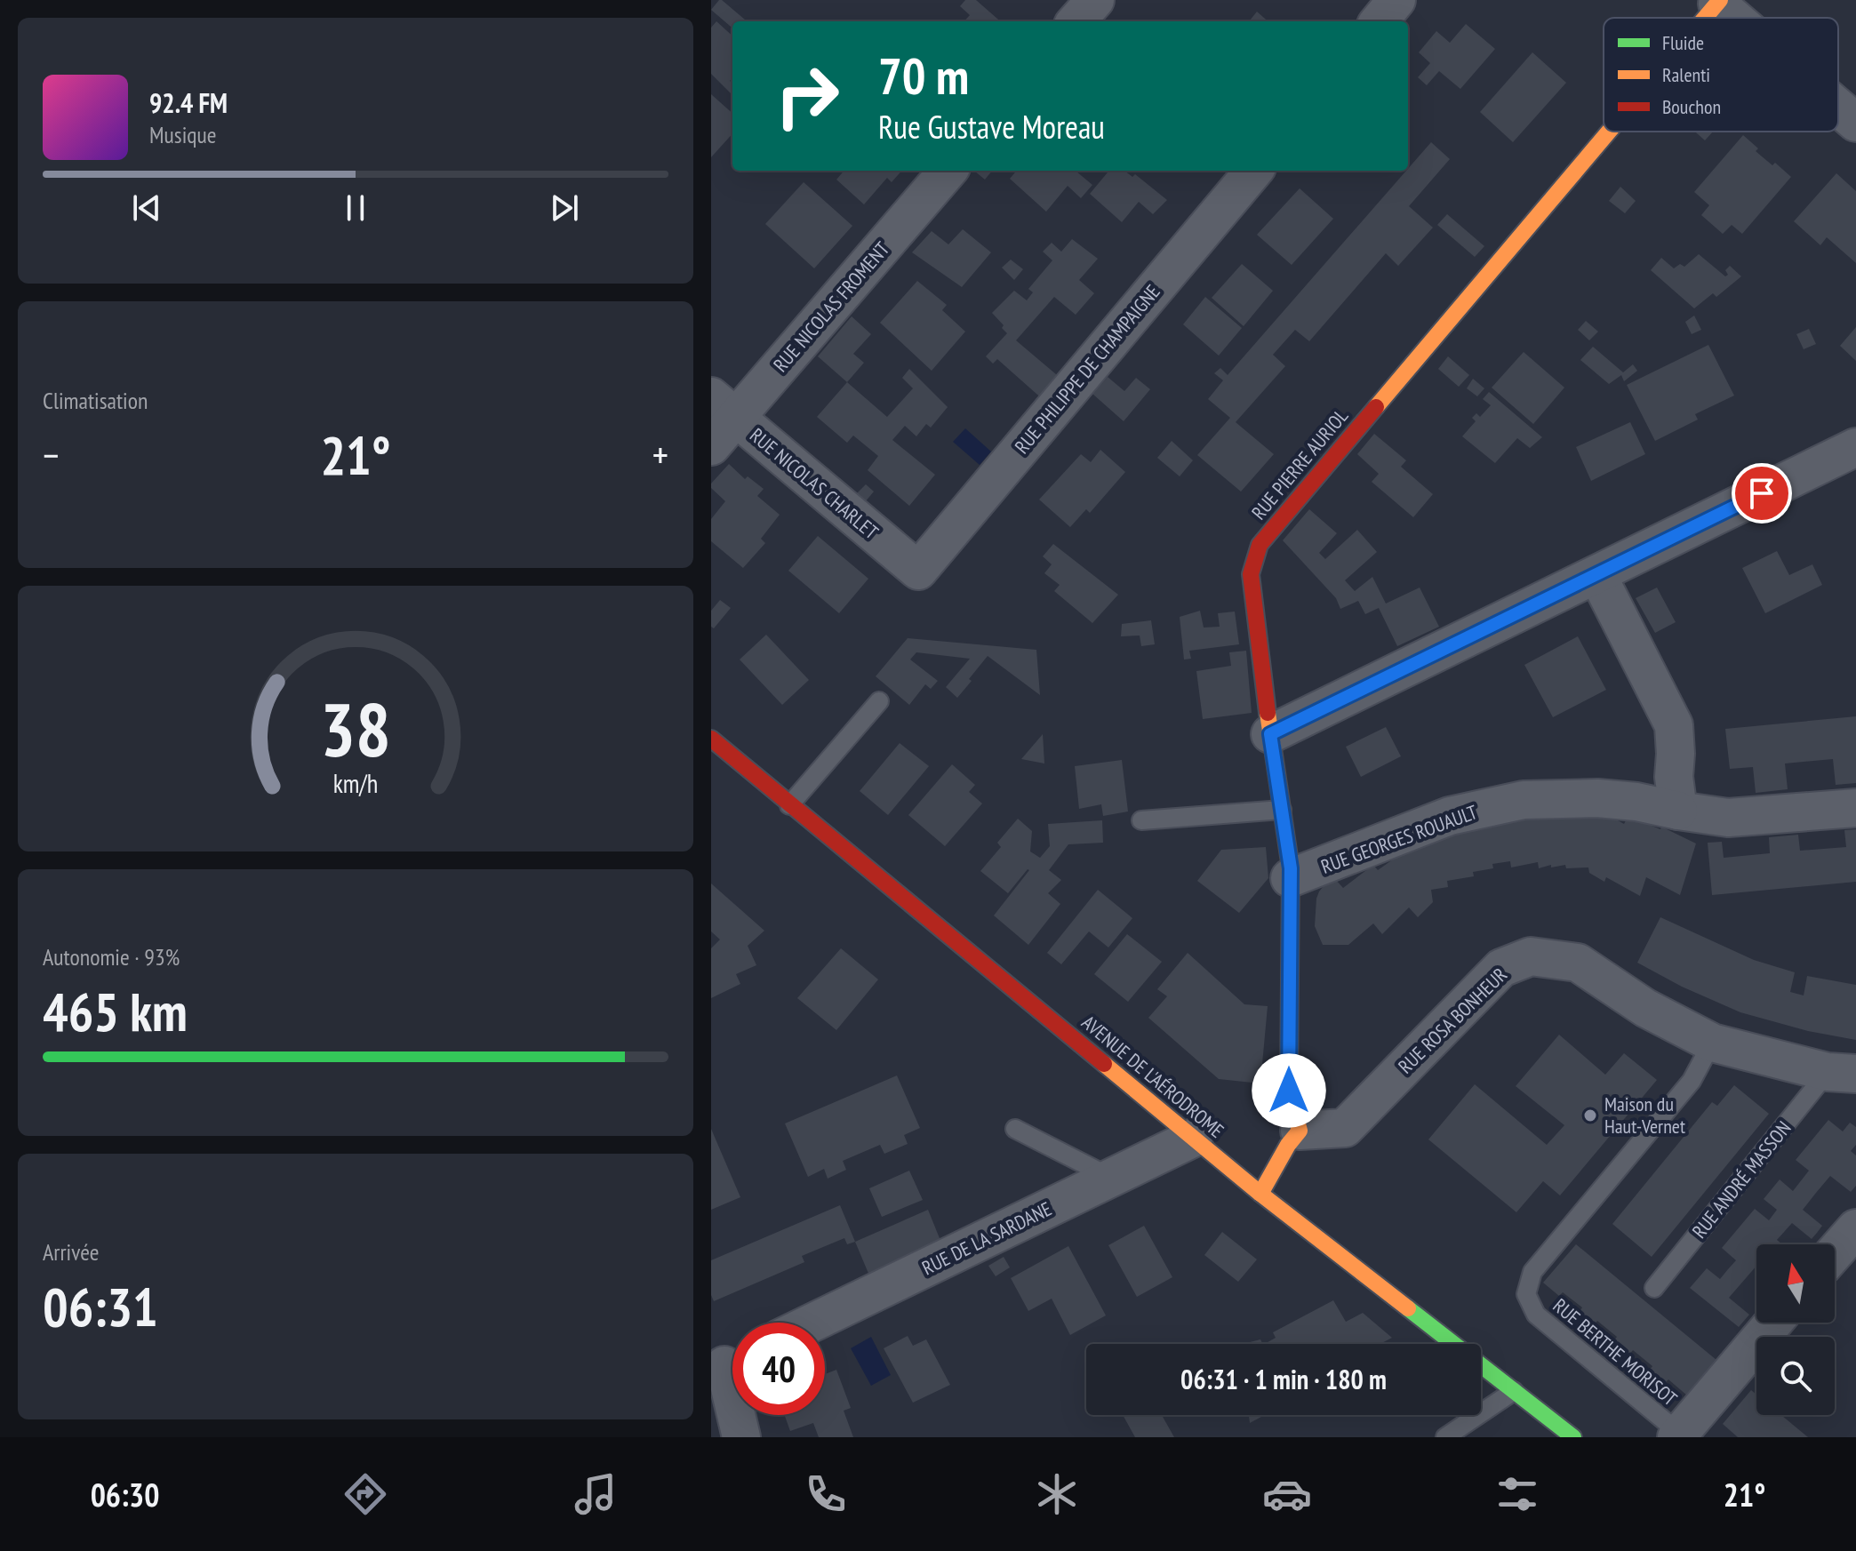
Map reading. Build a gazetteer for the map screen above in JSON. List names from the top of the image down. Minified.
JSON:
{"streets":{"street":["RUE NICOLAS FROMENT","RUE PHILIPPE DE CHAMPAIGNE","RUE PIERRE AURIOL","RUE NICOLAS CHARLET","RUE GEORGES ROUAULT","RUE ROSA BONHEUR","AVENUE DE L'AÉRODROME","RUE DE LA SARDANE"],"lane":["RUE ANDRÉ MASSON","RUE BERTHE MORISOT"]},"crossings":[["RUE NICOLAS FROMENT","RUE NICOLAS CHARLET"],["RUE PHILIPPE DE CHAMPAIGNE","RUE NICOLAS CHARLET"],["RUE PIERRE AURIOL","RUE GEORGES ROUAULT"],["RUE PIERRE AURIOL","RUE ROSA BONHEUR"],["RUE ROSA BONHEUR","RUE ANDRÉ MASSON"],["RUE ROSA BONHEUR","RUE BERTHE MORISOT"],["AVENUE DE L'AÉRODROME","RUE DE LA SARDANE"]],"places":["Maison du Haut-Vernet"],"legend":["Fluide","Ralenti","Bouchon"],"north":"top","page":{"turn":["70 m","Rue Gustave Moreau"],"song":["92.4 FM","Musique"],"tile":["Climatisation",["Autonomie · 93%","465 km"],["Arrivée","06:31"]],"heat":["−","21°","+"],"limit":"40","trip":"06:31 · 1 min · 180 m","tabs":["06:30","21°"],"gauge":["38","km/h"]}}
